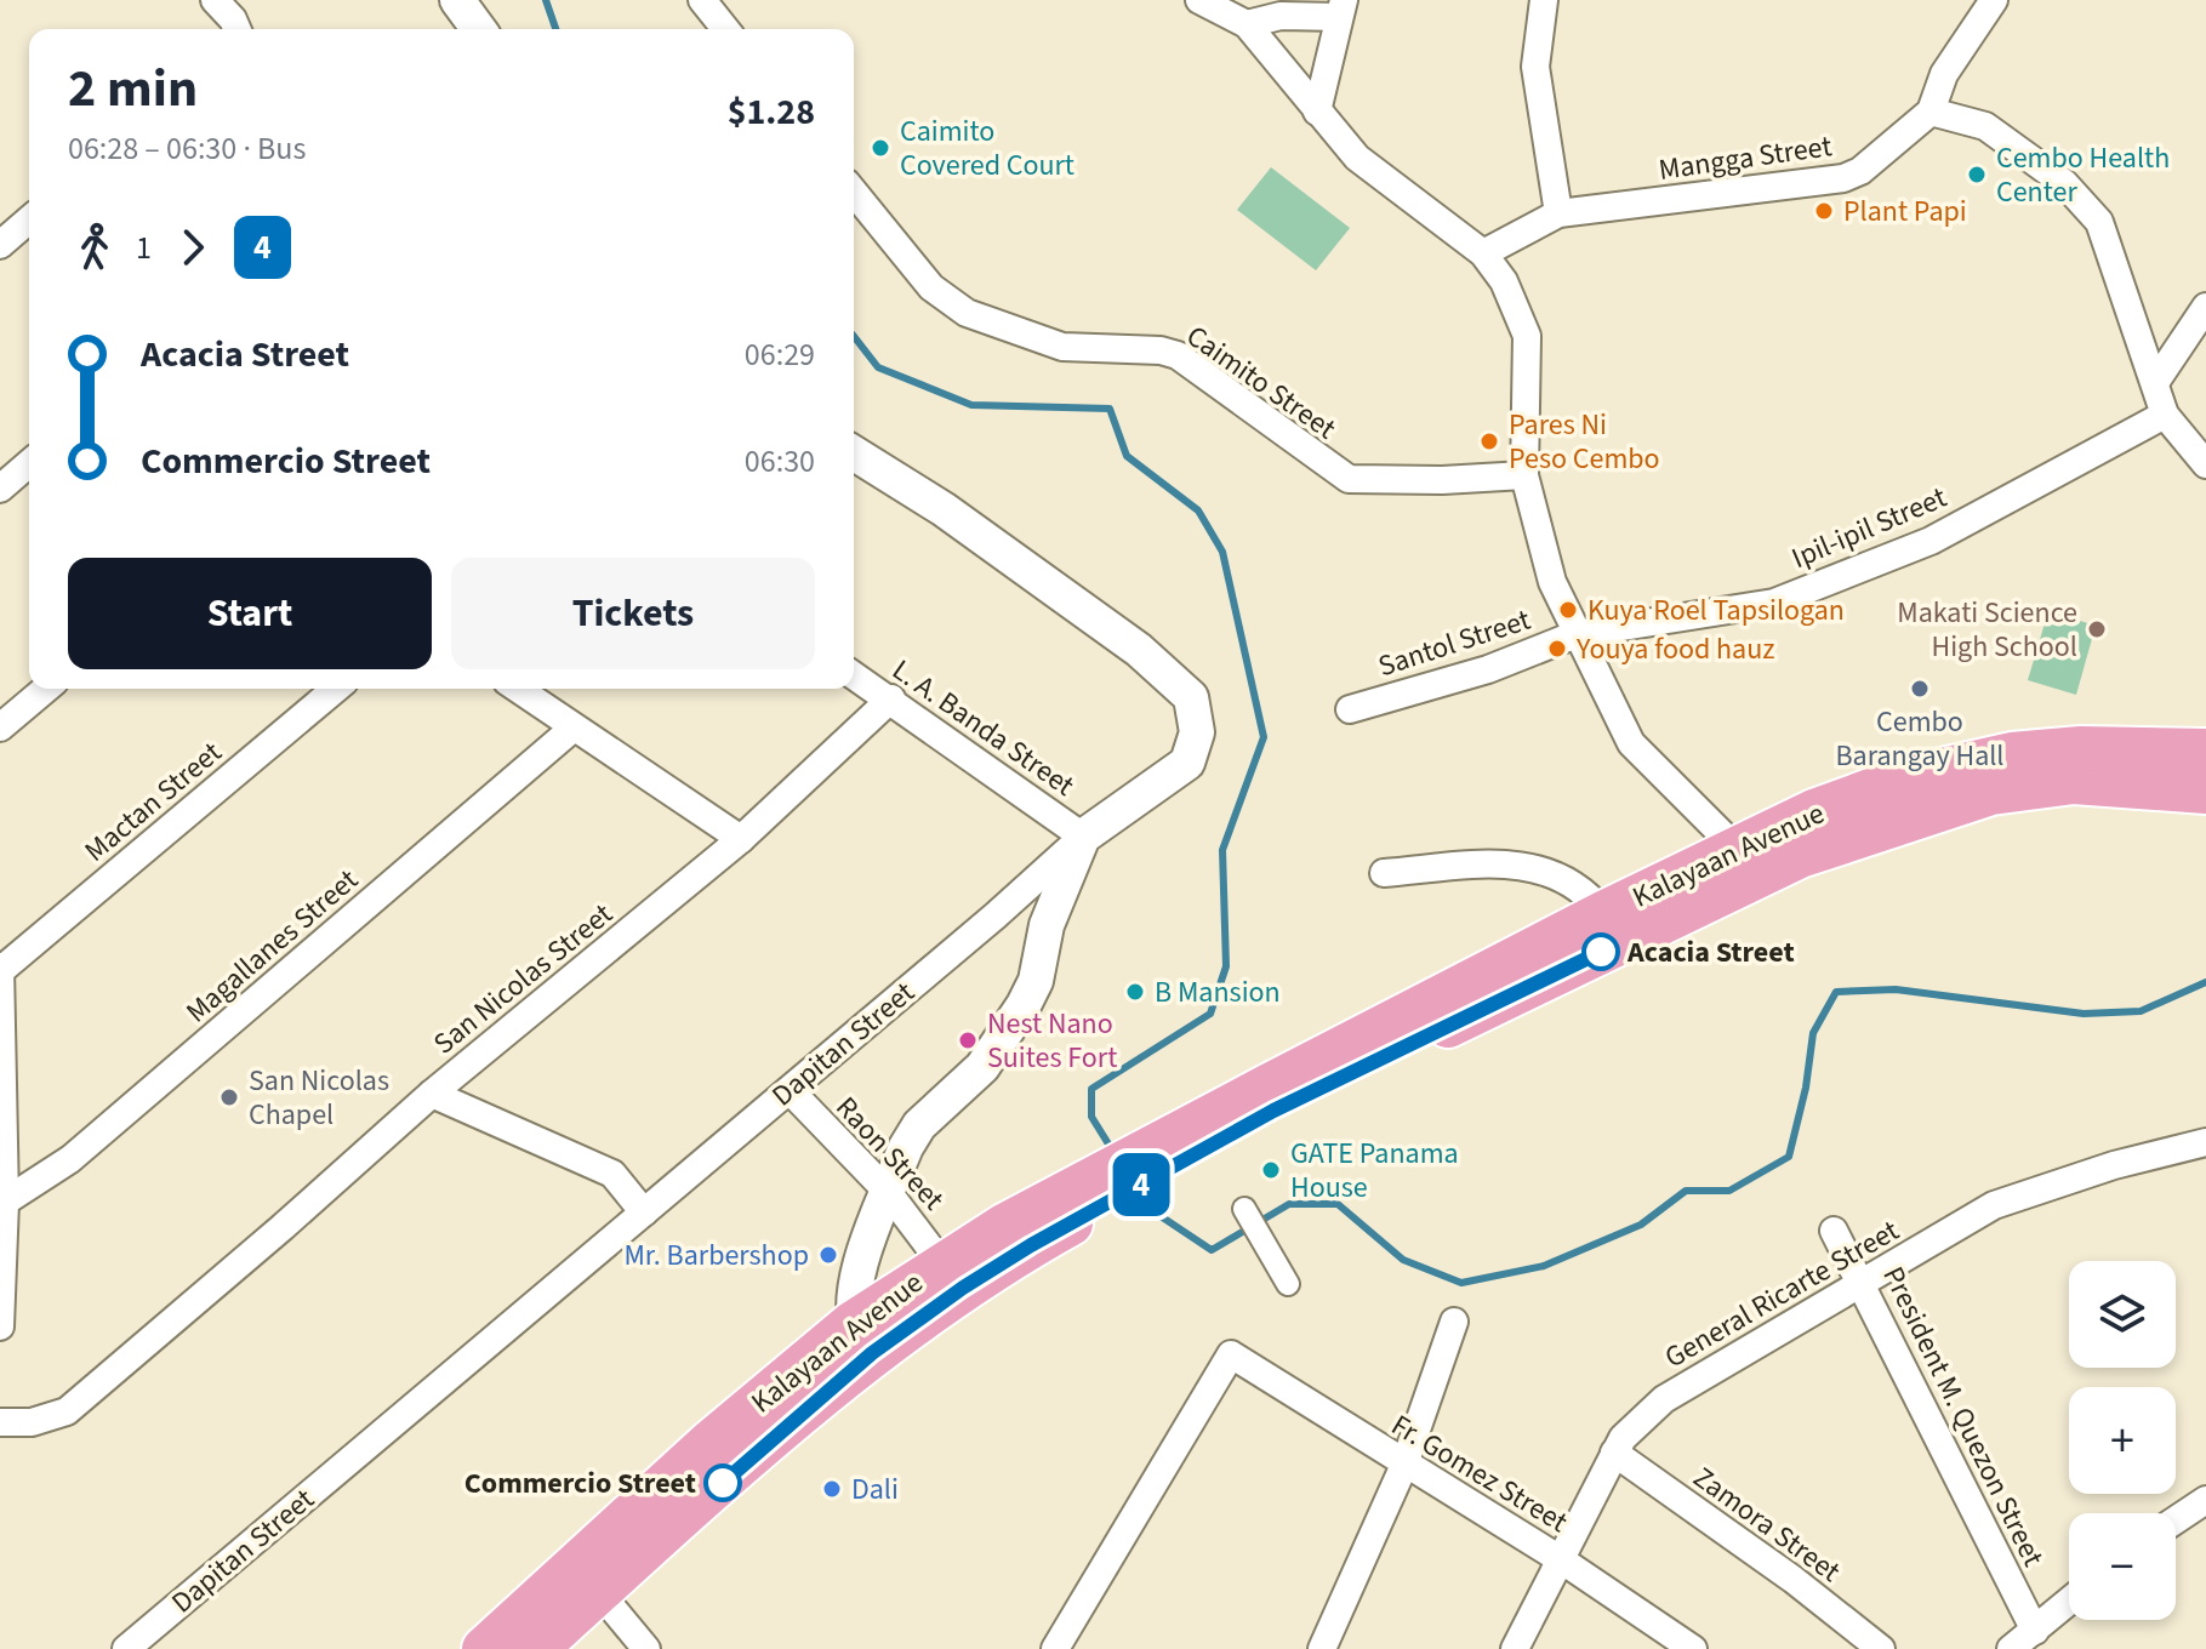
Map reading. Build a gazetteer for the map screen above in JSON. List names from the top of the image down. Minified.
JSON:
{"streets":{"main road":["Kalayaan Avenue"],"street":["Mangga Street","Caimito Street","Ipil-ipil Street","Santol Street","L. A. Banda Street","Mactan Street","Magallanes Street","San Nicolas Street","Dapitan Street","Raon Street","General Ricarte Street","President M. Quezon Street","Fr. Gomez Street","Zamora Street"]},"crossings":[["Ipil-ipil Street","Santol Street"],["L. A. Banda Street","San Nicolas Street"],["L. A. Banda Street","Dapitan Street"],["Kalayaan Avenue","Raon Street"],["Dapitan Street","Raon Street"],["General Ricarte Street","President M. Quezon Street"],["General Ricarte Street","Fr. Gomez Street"],["General Ricarte Street","Zamora Street"]],"places":["Caimito Covered Court","Cembo Health Center","Plant Papi","Pares Ni Peso Cembo","Kuya Roel Tapsilogan","Makati Science High School","Youya food hauz","Cembo Barangay Hall","Acacia Street","B Mansion","Nest Nano Suites Fort","San Nicolas Chapel","GATE Panama House","Mr. Barbershop","Commercio Street","Dali"],"lines":["bus line 4"],"page":{"on_map":"4","heading":["2 min","06:28 – 06:30 · Bus","$1.28"],"legs":["1","4"],"list":[{"name":"Acacia Street","value":"06:29"},{"name":"Commercio Street","value":"06:30"}],"buttons":["Start","Tickets"],"map_buttons":["+","−"]}}
